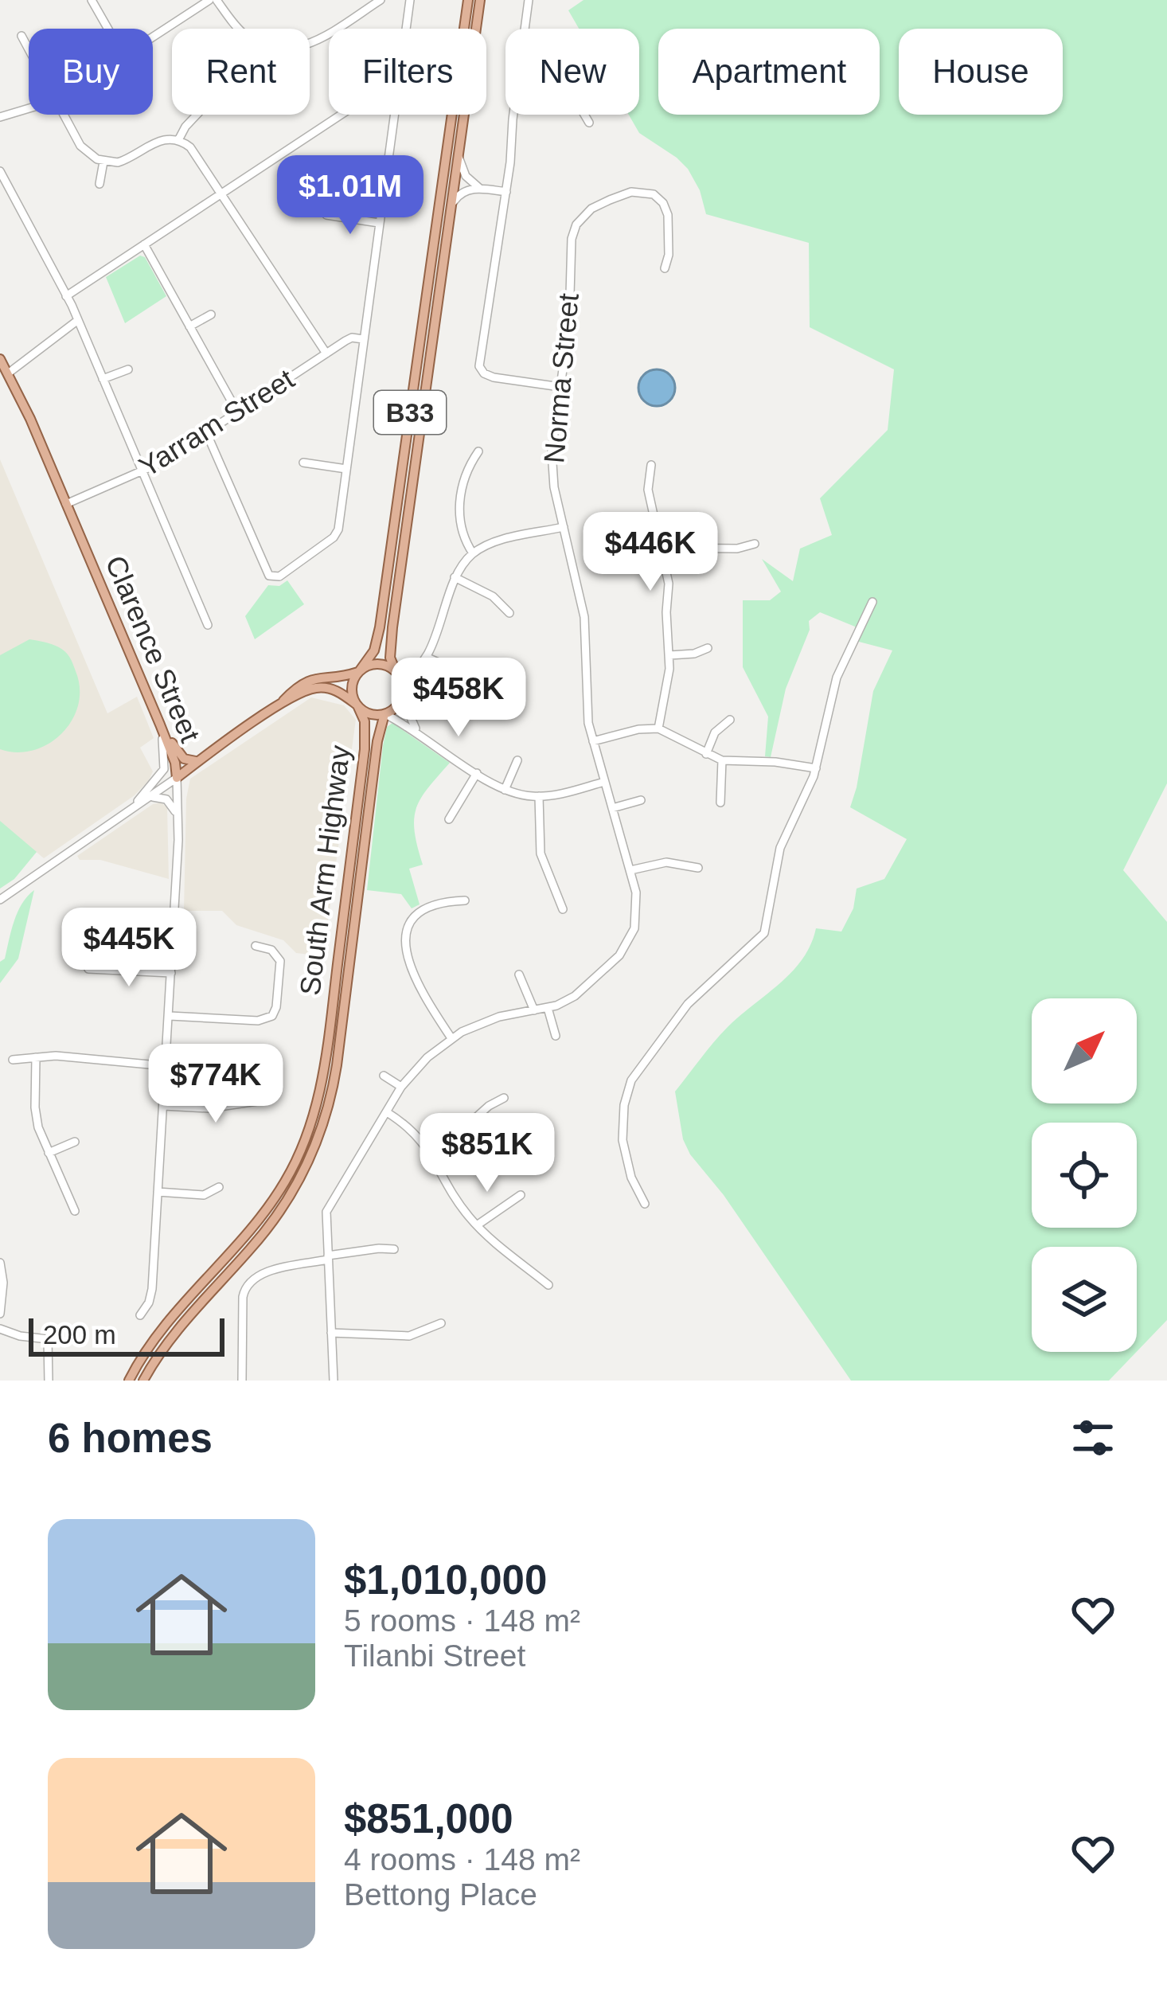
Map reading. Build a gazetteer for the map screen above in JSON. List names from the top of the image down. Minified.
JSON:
{"streets":{"main road":["B33","Clarence Street","South Arm Highway"],"street":["Norma Street","Yarram Street"]},"crossings":[["B33","South Arm Highway"],["Yarram Street","Clarence Street"]],"scale_bar":"200 m","north":"top right","page":{"chip":["Buy","Rent","Filters","New","Apartment","House"],"price":["$1.01M","$446K","$458K","$445K","$774K","$851K"],"scale":"200 m","heading":"6 homes","list":[{"name":"$1,010,000","note":"5 rooms · 148 m² · Tilanbi Street"},{"name":"$851,000","note":"4 rooms · 148 m² · Bettong Place"}]}}
